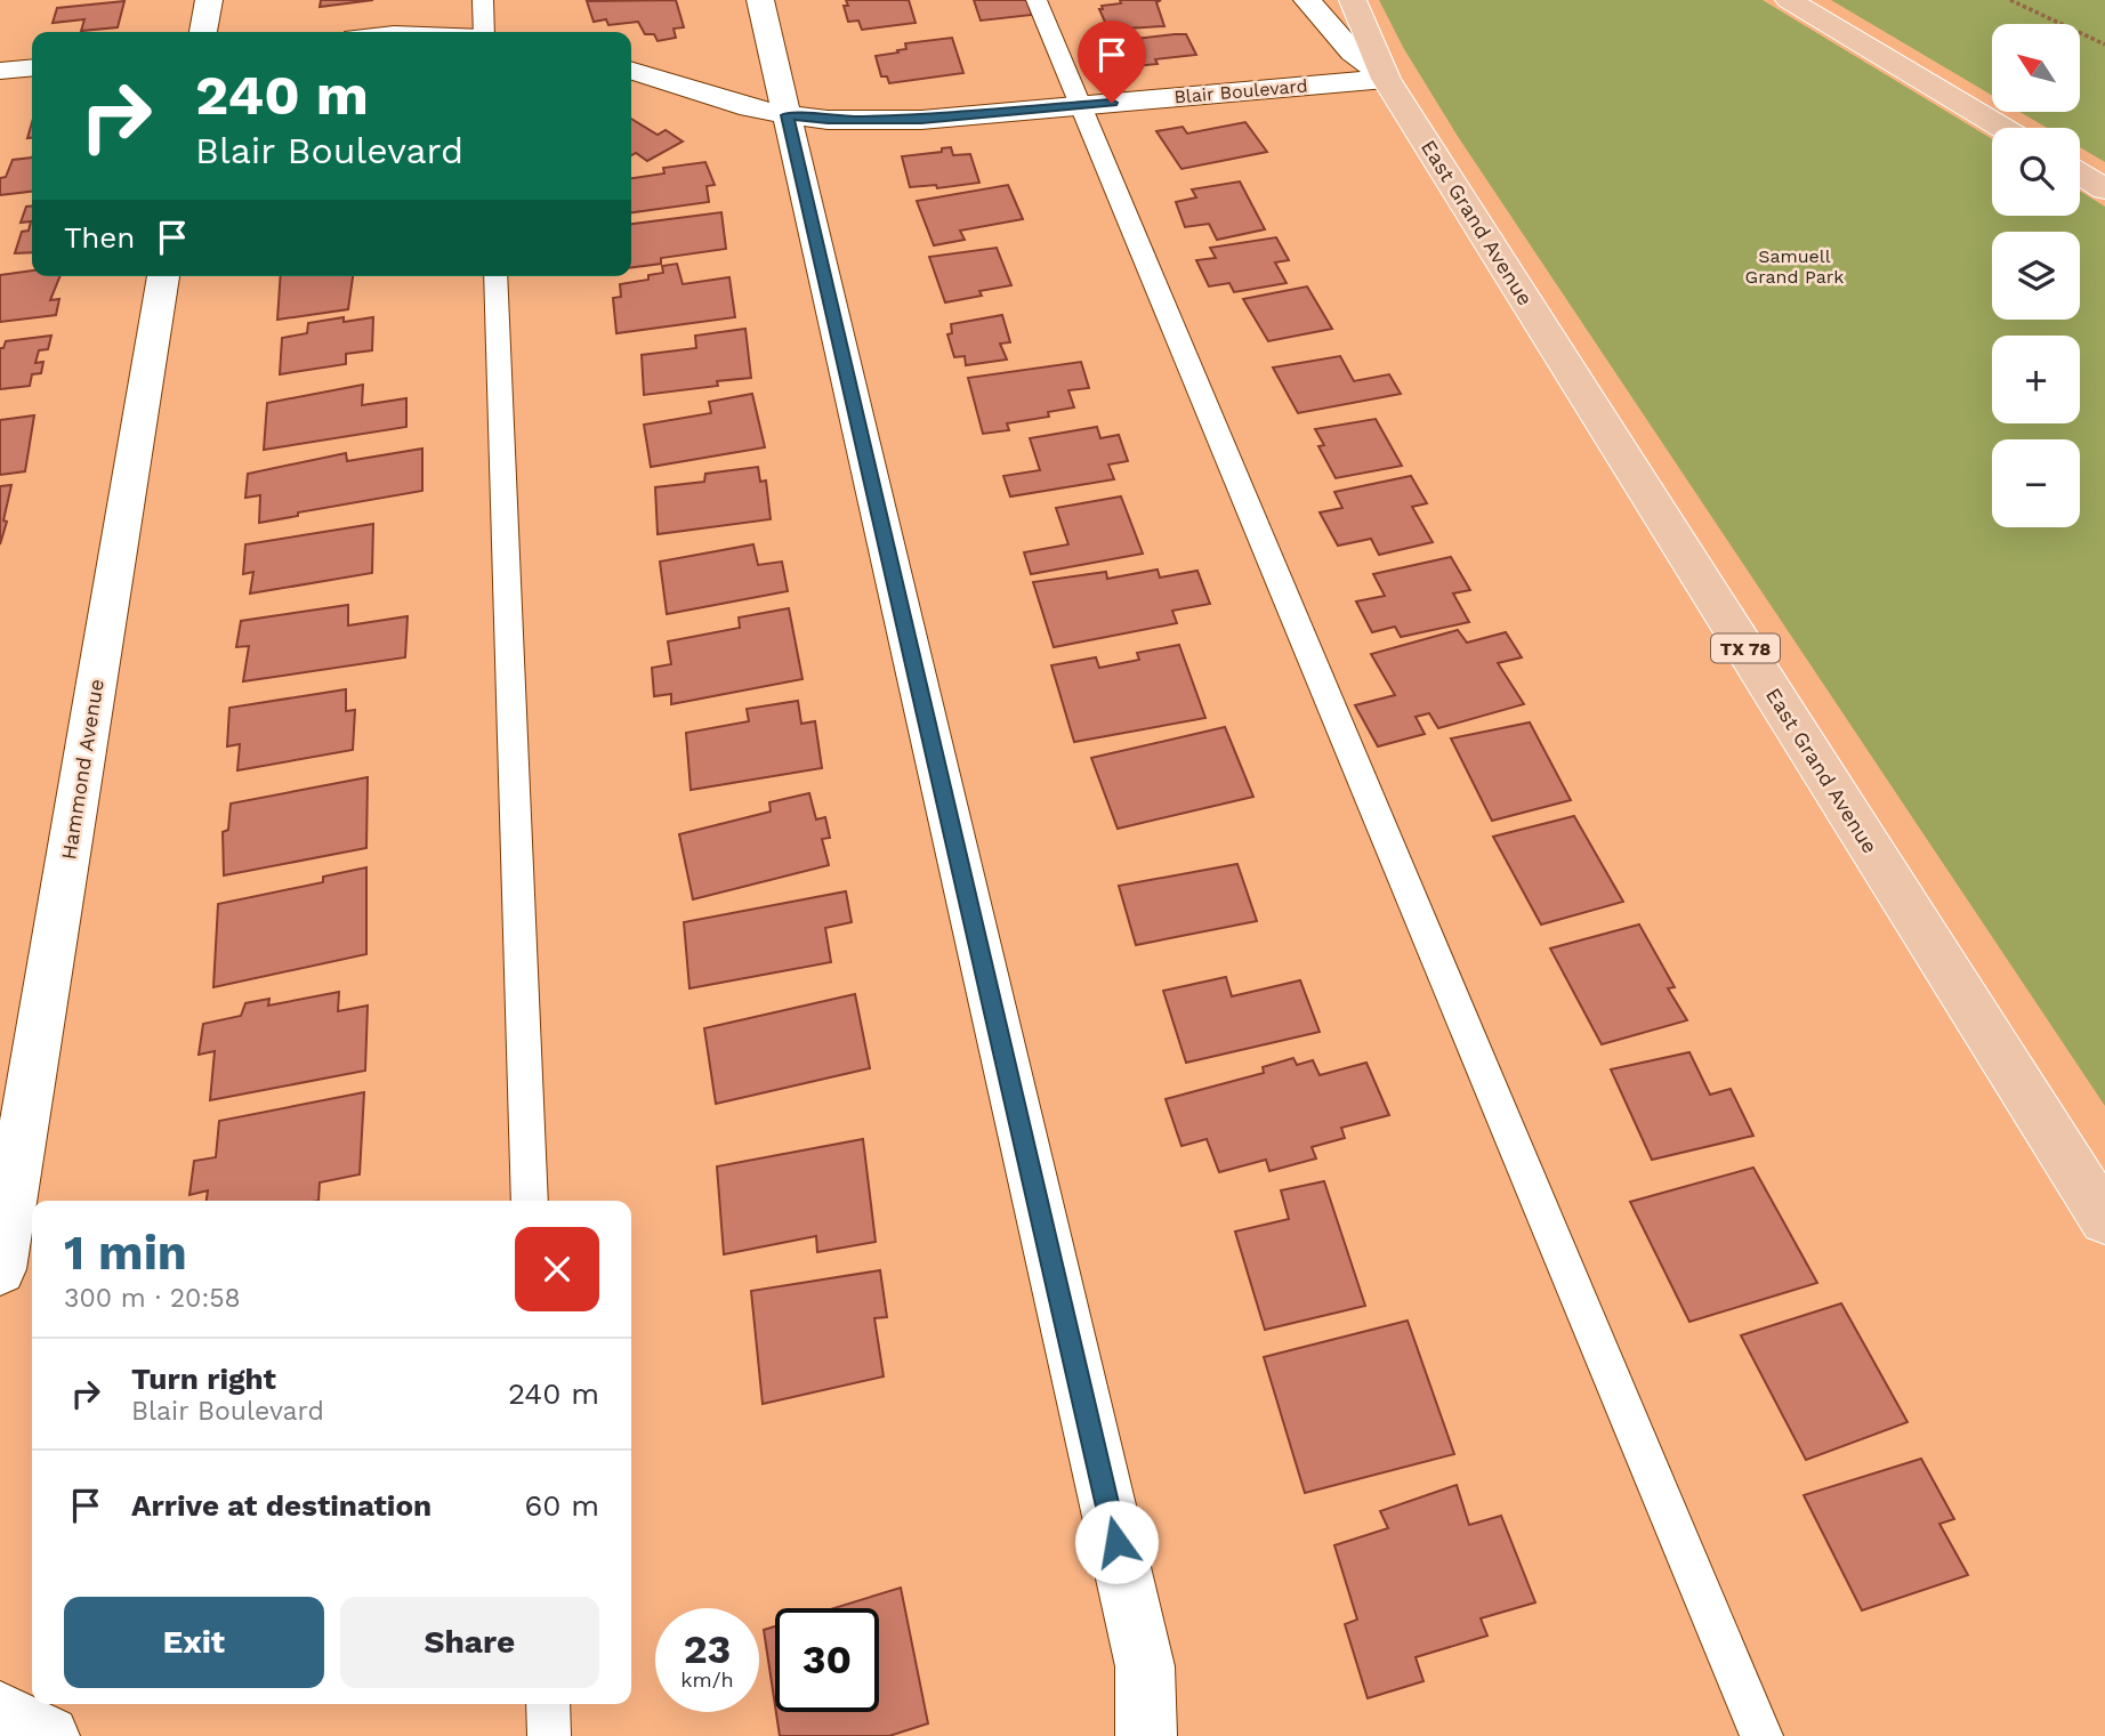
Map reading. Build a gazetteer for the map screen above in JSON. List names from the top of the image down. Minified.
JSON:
{"streets":{"main road":["East Grand Avenue","TX 78"],"street":["Blair Boulevard","Hammond Avenue"]},"crossings":[["Blair Boulevard","East Grand Avenue"]],"parks":["Samuell Grand Park"],"north":"top left","page":{"map_buttons":["+","−"],"turn":["240 m","Blair Boulevard"],"then":"Then","heading":["1 min","300 m · 20:58"],"list":[{"name":"Turn right","note":"Blair Boulevard","value":"240 m"},{"name":"Arrive at destination","value":"60 m"}],"buttons":["Exit","Share"],"speed":"23 km/h","limit":"30"}}
